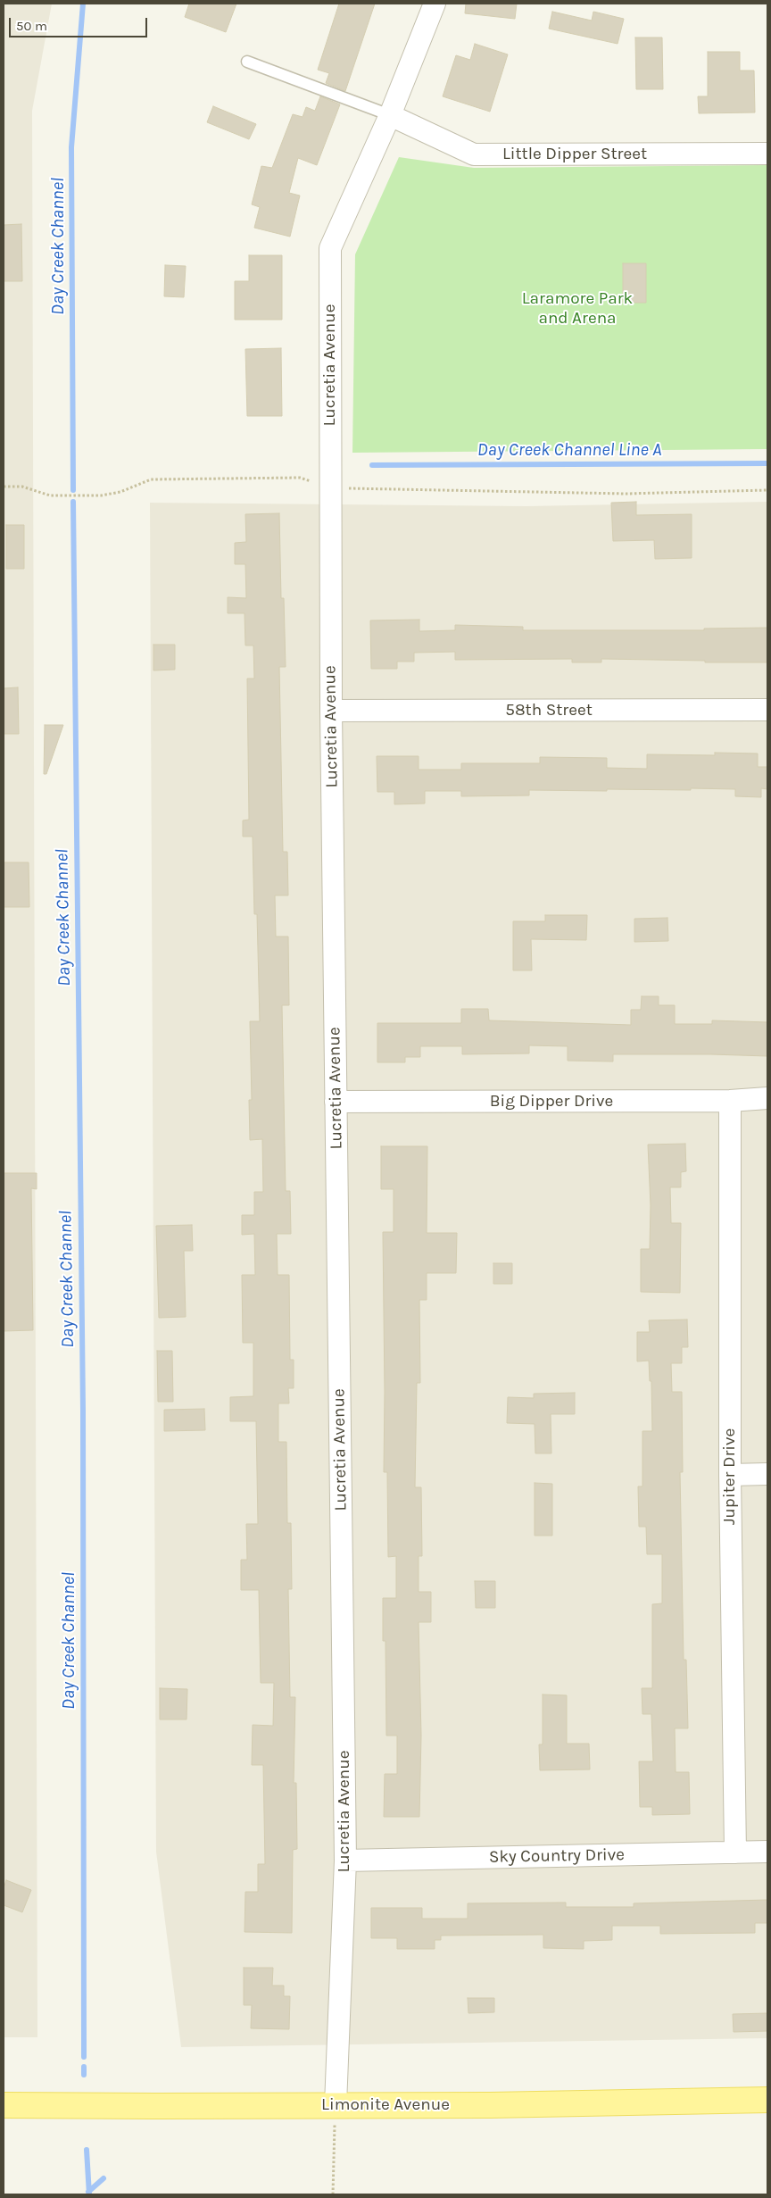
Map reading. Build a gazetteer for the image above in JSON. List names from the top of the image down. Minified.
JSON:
{"streets":{"main road":["Limonite Avenue"],"street":["Little Dipper Street","Lucretia Avenue","58th Street","Big Dipper Drive","Jupiter Drive","Sky Country Drive"]},"crossings":[["Little Dipper Street","Lucretia Avenue"],["Lucretia Avenue","58th Street"],["Lucretia Avenue","Big Dipper Drive"],["Lucretia Avenue","Sky Country Drive"],["Lucretia Avenue","Limonite Avenue"],["Big Dipper Drive","Jupiter Drive"],["Jupiter Drive","Sky Country Drive"]],"water":["Day Creek Channel","Day Creek Channel Line A"],"parks":["Laramore Park and Arena"],"scale_bar":"50 m"}
